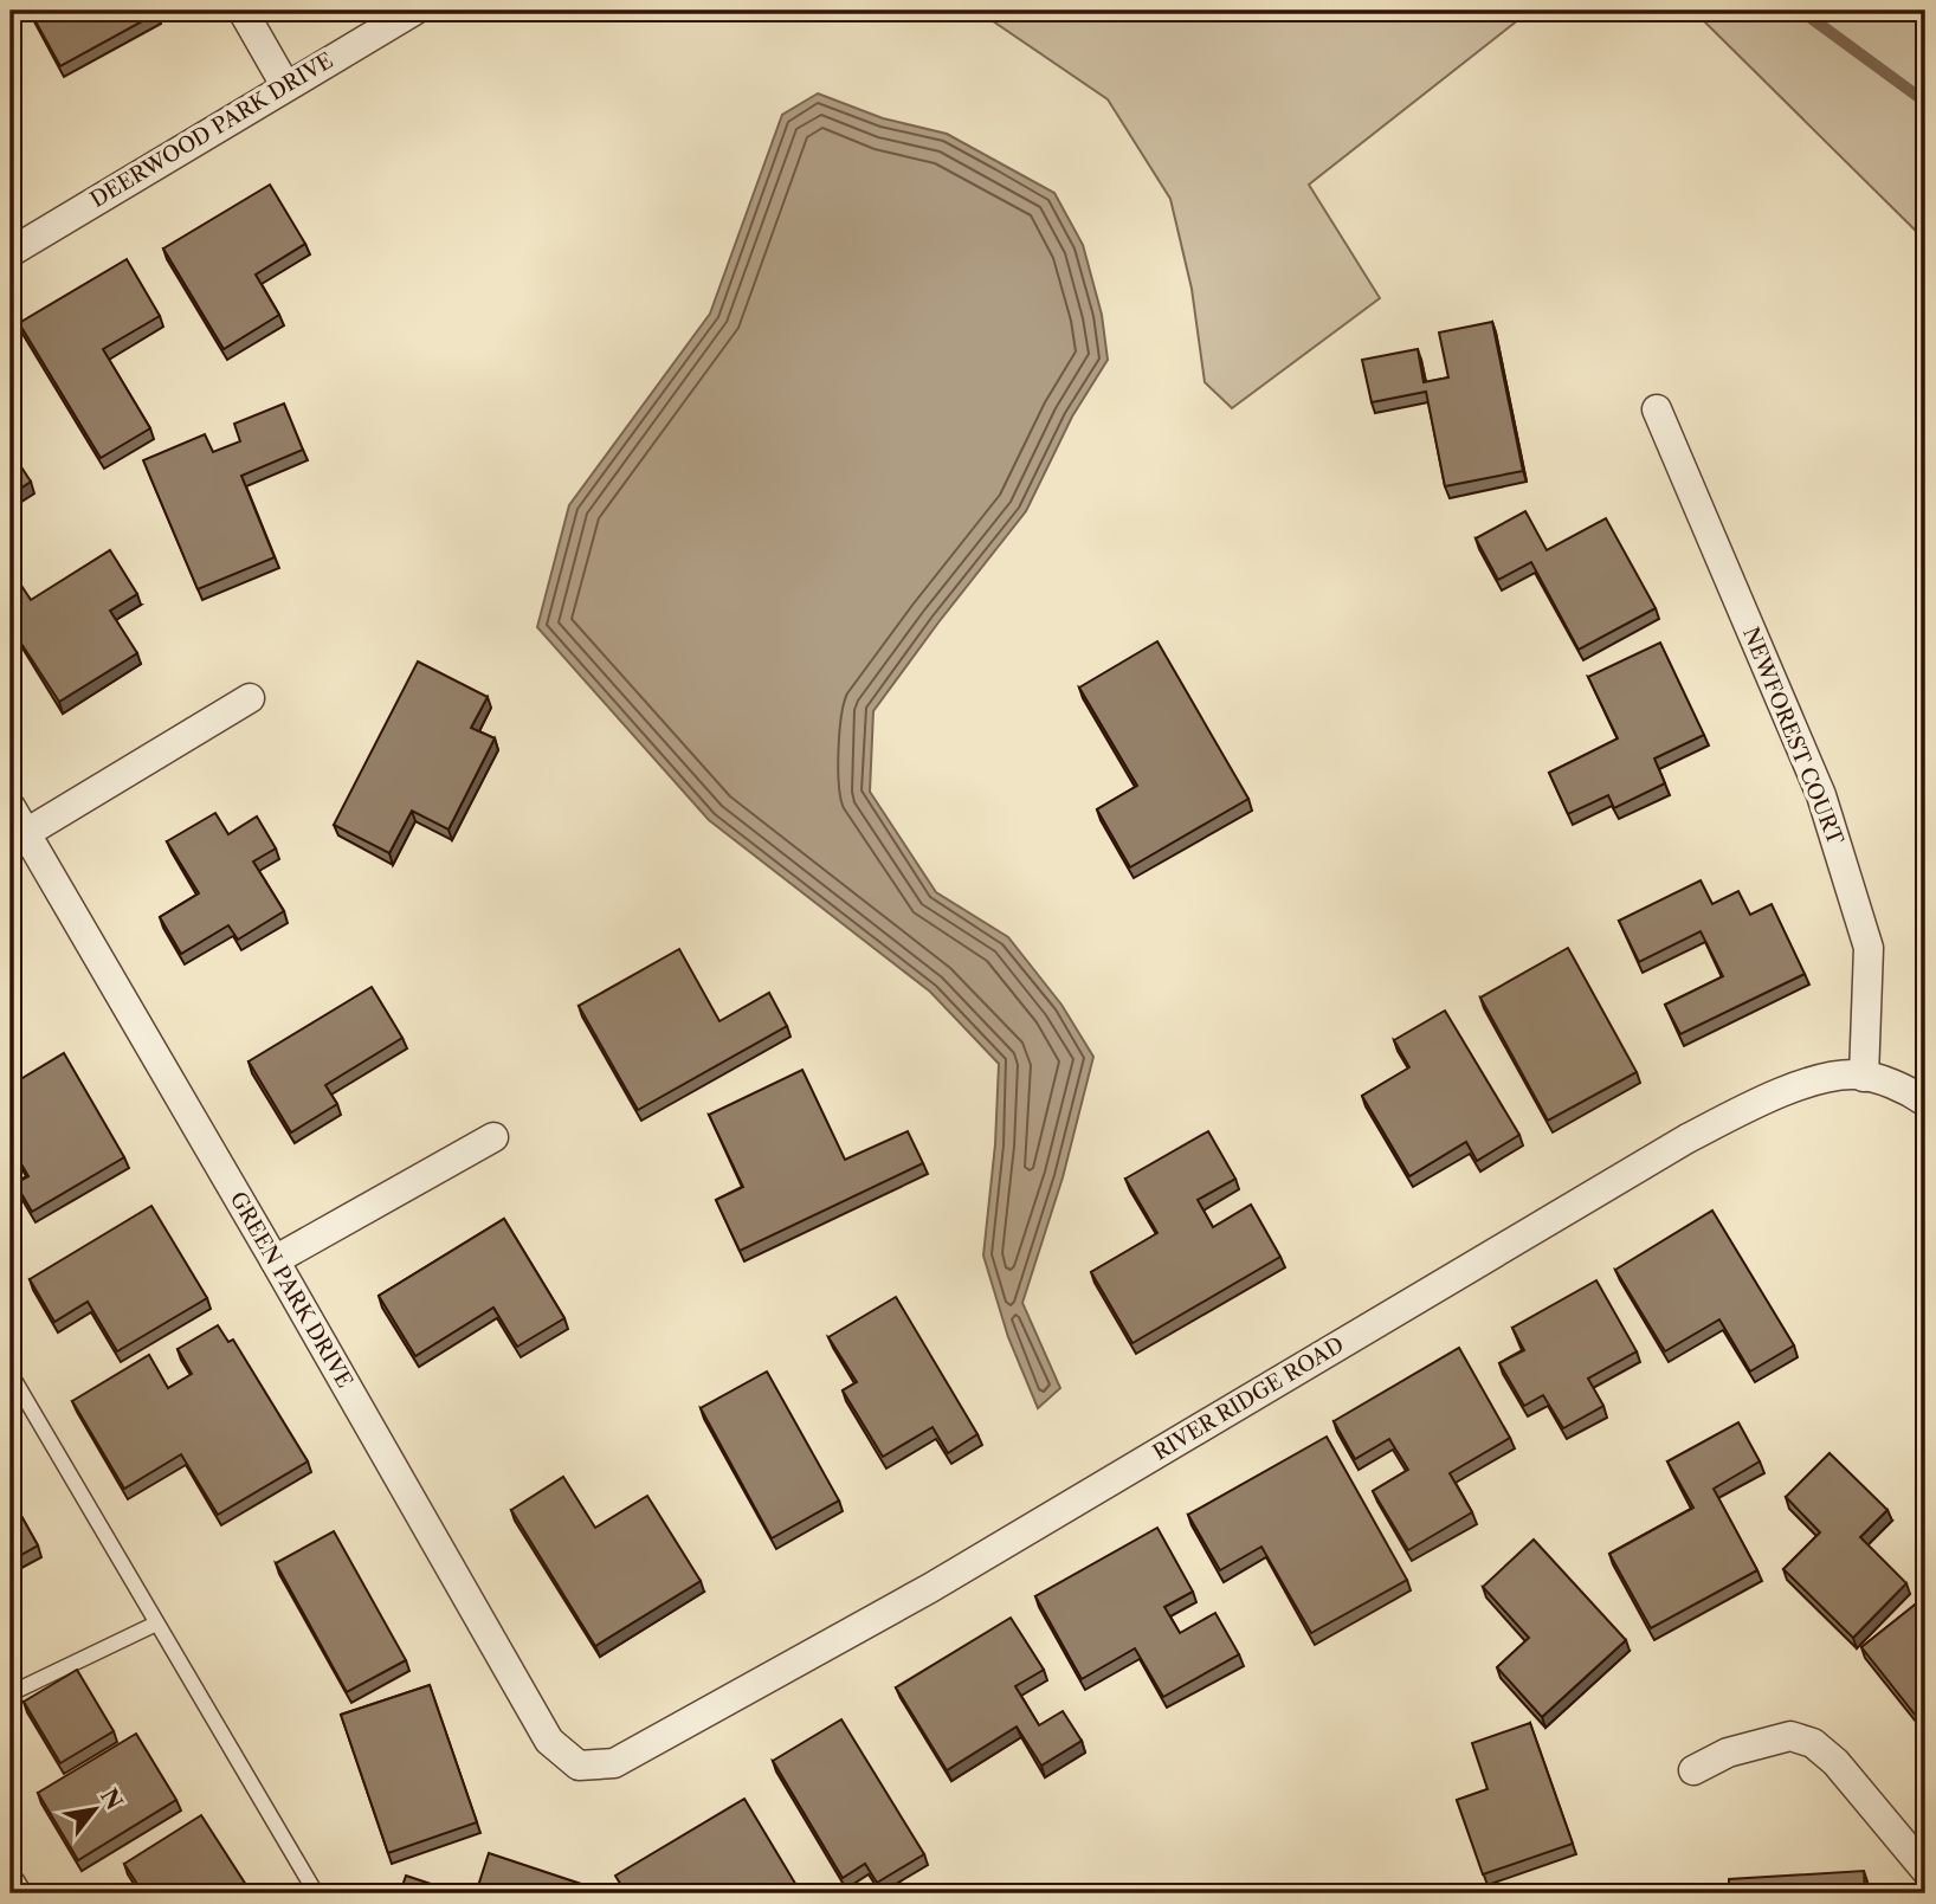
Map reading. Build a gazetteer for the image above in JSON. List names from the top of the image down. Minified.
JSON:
{"streets":{"street":["DEERWOOD PARK DRIVE","NEWFOREST COURT","GREEN PARK DRIVE","RIVER RIDGE ROAD"]},"crossings":[["NEWFOREST COURT","RIVER RIDGE ROAD"],["GREEN PARK DRIVE","RIVER RIDGE ROAD"]],"north":"top right"}
